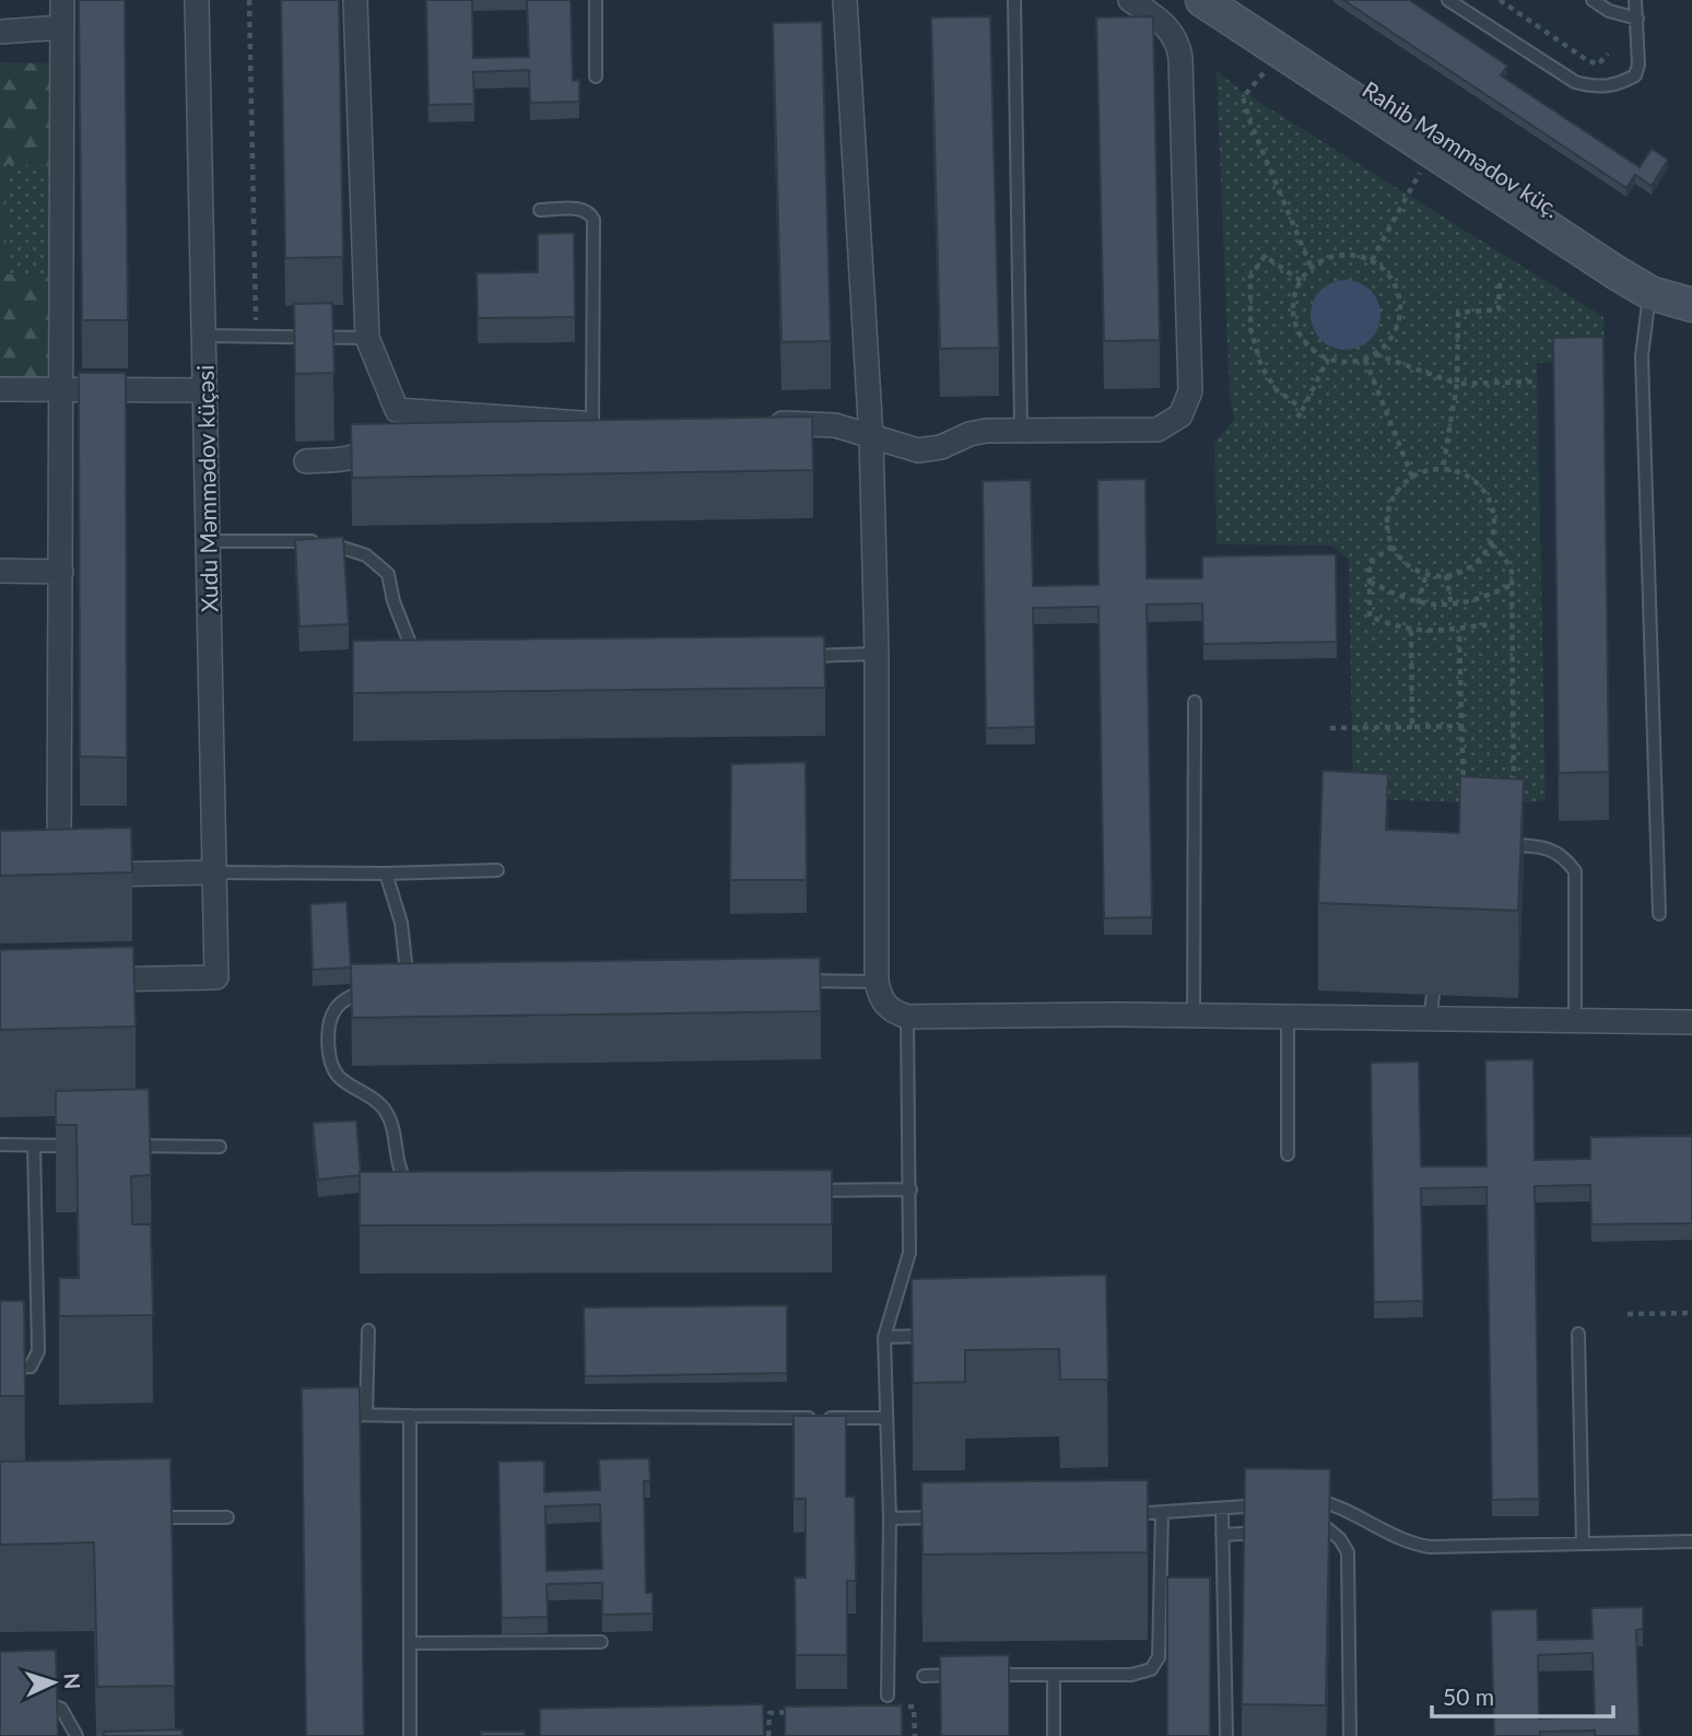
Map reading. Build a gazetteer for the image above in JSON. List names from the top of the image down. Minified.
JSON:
{"streets":{"main road":["Rahib Məmmədov küç."],"street":["Xudu Məmmədov küçəsi"]},"scale_bar":"50 m","north":"right"}
